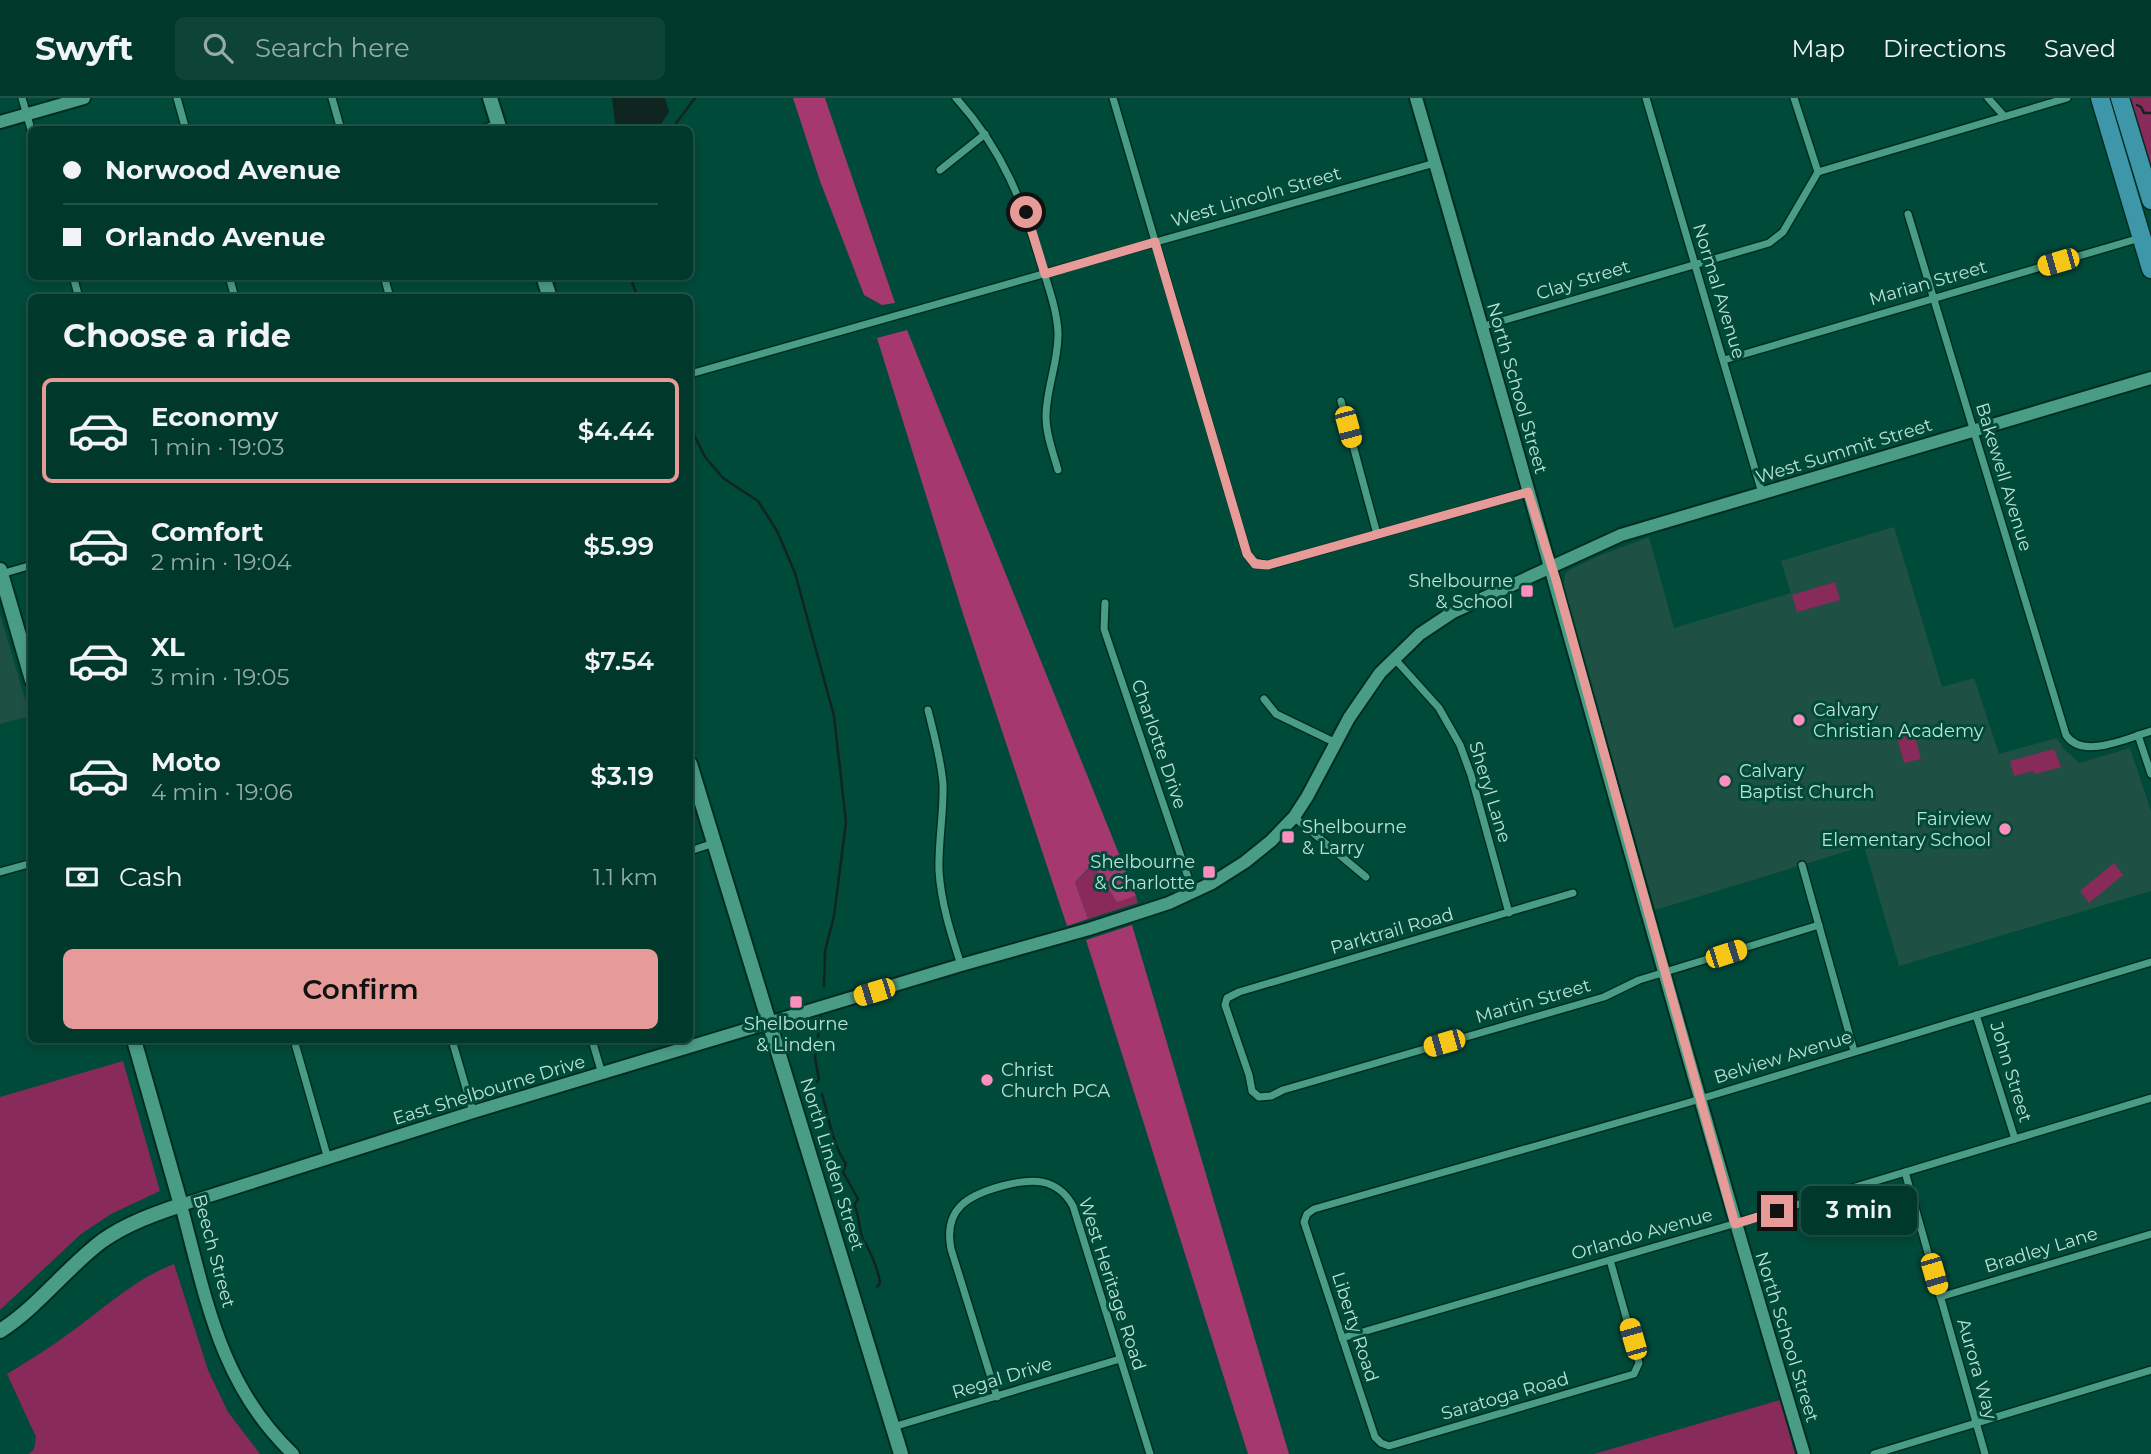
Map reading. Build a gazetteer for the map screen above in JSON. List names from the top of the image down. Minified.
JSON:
{"streets":{"main road":["North Linden Street","Beech Street"],"street":["West Lincoln Street","Clay Street","Marian Street","Normal Avenue","North School Street","West Summit Street","Bakewell Avenue","Charlotte Drive","Sheryl Lane","Parktrail Road","Martin Street","Belview Avenue","John Street","East Shelbourne Drive","Orlando Avenue","Bradley Lane","West Heritage Road","Liberty Road","Aurora Way","Regal Drive","Saratoga Road"]},"crossings":[["West Lincoln Street","North School Street"],["Clay Street","Normal Avenue"],["Clay Street","North School Street"],["Marian Street","Normal Avenue"],["Marian Street","Bakewell Avenue"],["Normal Avenue","West Summit Street"],["North School Street","West Summit Street"],["North School Street","Martin Street"],["North School Street","Belview Avenue"],["North School Street","Orlando Avenue"],["West Summit Street","Bakewell Avenue"],["West Summit Street","Sheryl Lane"],["West Summit Street","East Shelbourne Drive"],["Charlotte Drive","East Shelbourne Drive"],["Sheryl Lane","Parktrail Road"],["Parktrail Road","Martin Street"],["Belview Avenue","John Street"],["Belview Avenue","Liberty Road"],["John Street","Orlando Avenue"],["East Shelbourne Drive","North Linden Street"],["East Shelbourne Drive","Beech Street"],["North Linden Street","Regal Drive"],["Orlando Avenue","Liberty Road"],["Orlando Avenue","Aurora Way"],["Orlando Avenue","Saratoga Road"],["Bradley Lane","Aurora Way"],["West Heritage Road","Regal Drive"],["Liberty Road","Saratoga Road"]],"places":{"transit":["Shelbourne & School","Shelbourne & Larry","Shelbourne & Charlotte","Shelbourne & Linden"],"other":["Calvary Christian Academy","Calvary Baptist Church","Fairview Elementary School","Christ Church PCA"]},"page":{"header":"Swyft","search":"Search here","nav":["Map","Directions","Saved"],"banner":["Norwood Avenue","Orlando Avenue"],"heading":"Choose a ride","list":[{"name":"Economy","note":"1 min · 19:03","value":"$4.44"},{"name":"Comfort","note":"2 min · 19:04","value":"$5.99"},{"name":"XL","note":"3 min · 19:05","value":"$7.54"},{"name":"Moto","note":"4 min · 19:06","value":"$3.19"}],"pay":["Cash","1.1 km"],"buttons":"Confirm","bubble":"3 min"}}
